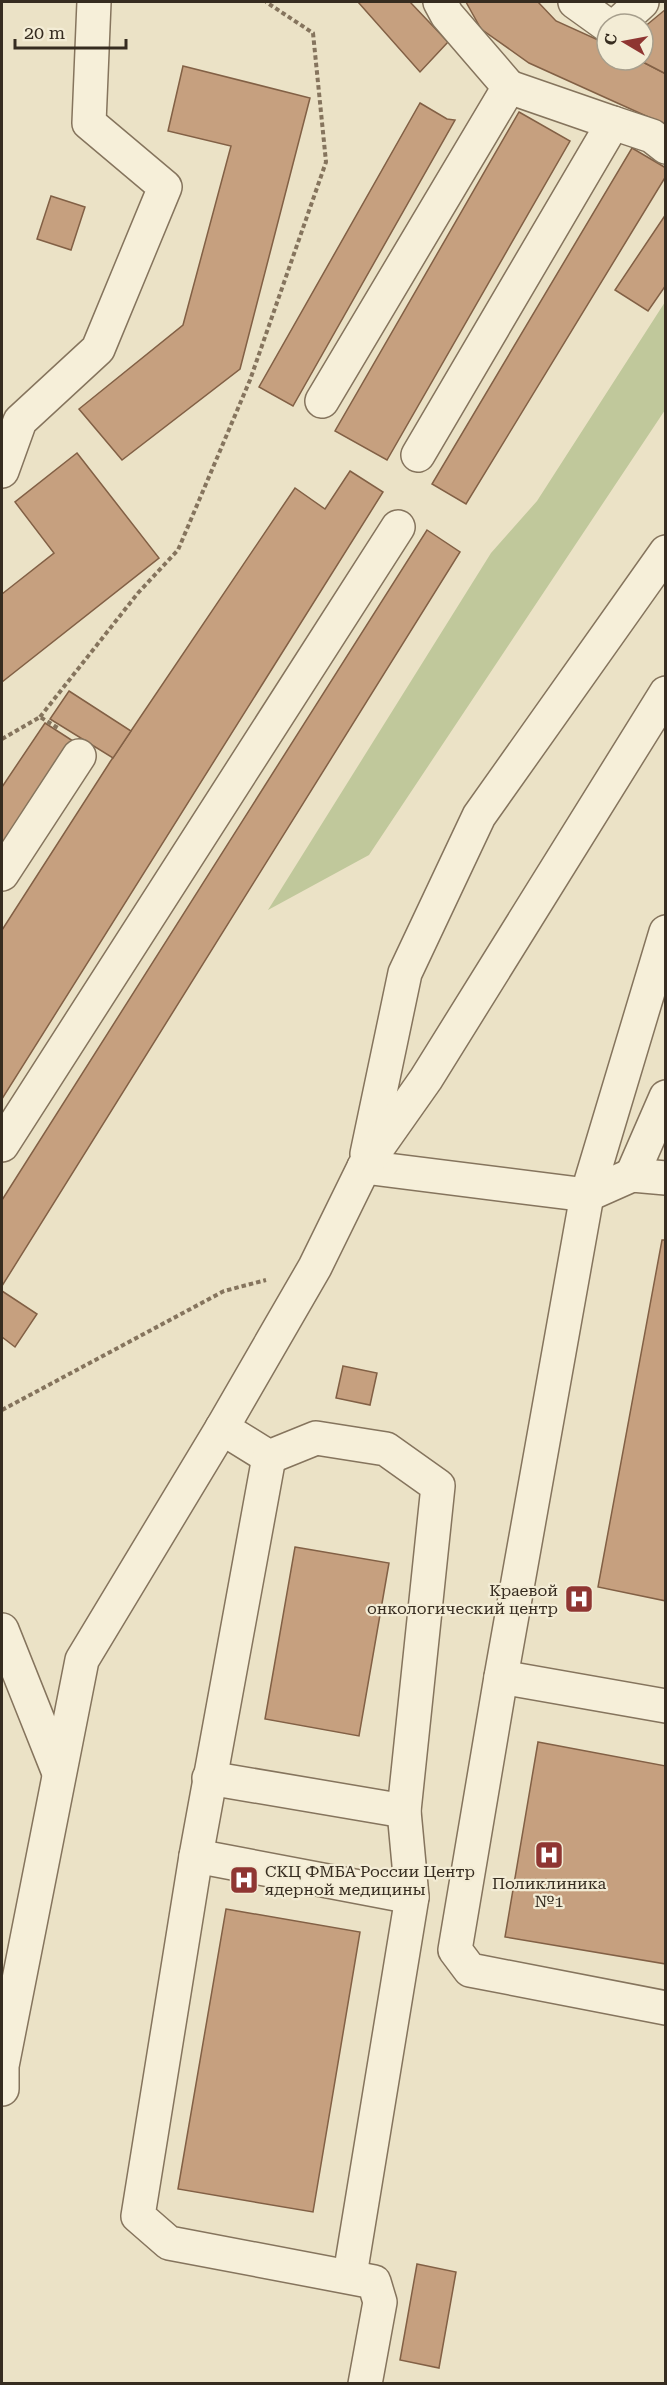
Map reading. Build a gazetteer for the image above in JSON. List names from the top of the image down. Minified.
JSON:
{"places":{"hospital":["Краевой онкологический центр","Поликлиника №1","СКЦ ФМБА России Центр ядерной медицины"]},"scale_bar":"20 m","north":"left"}
